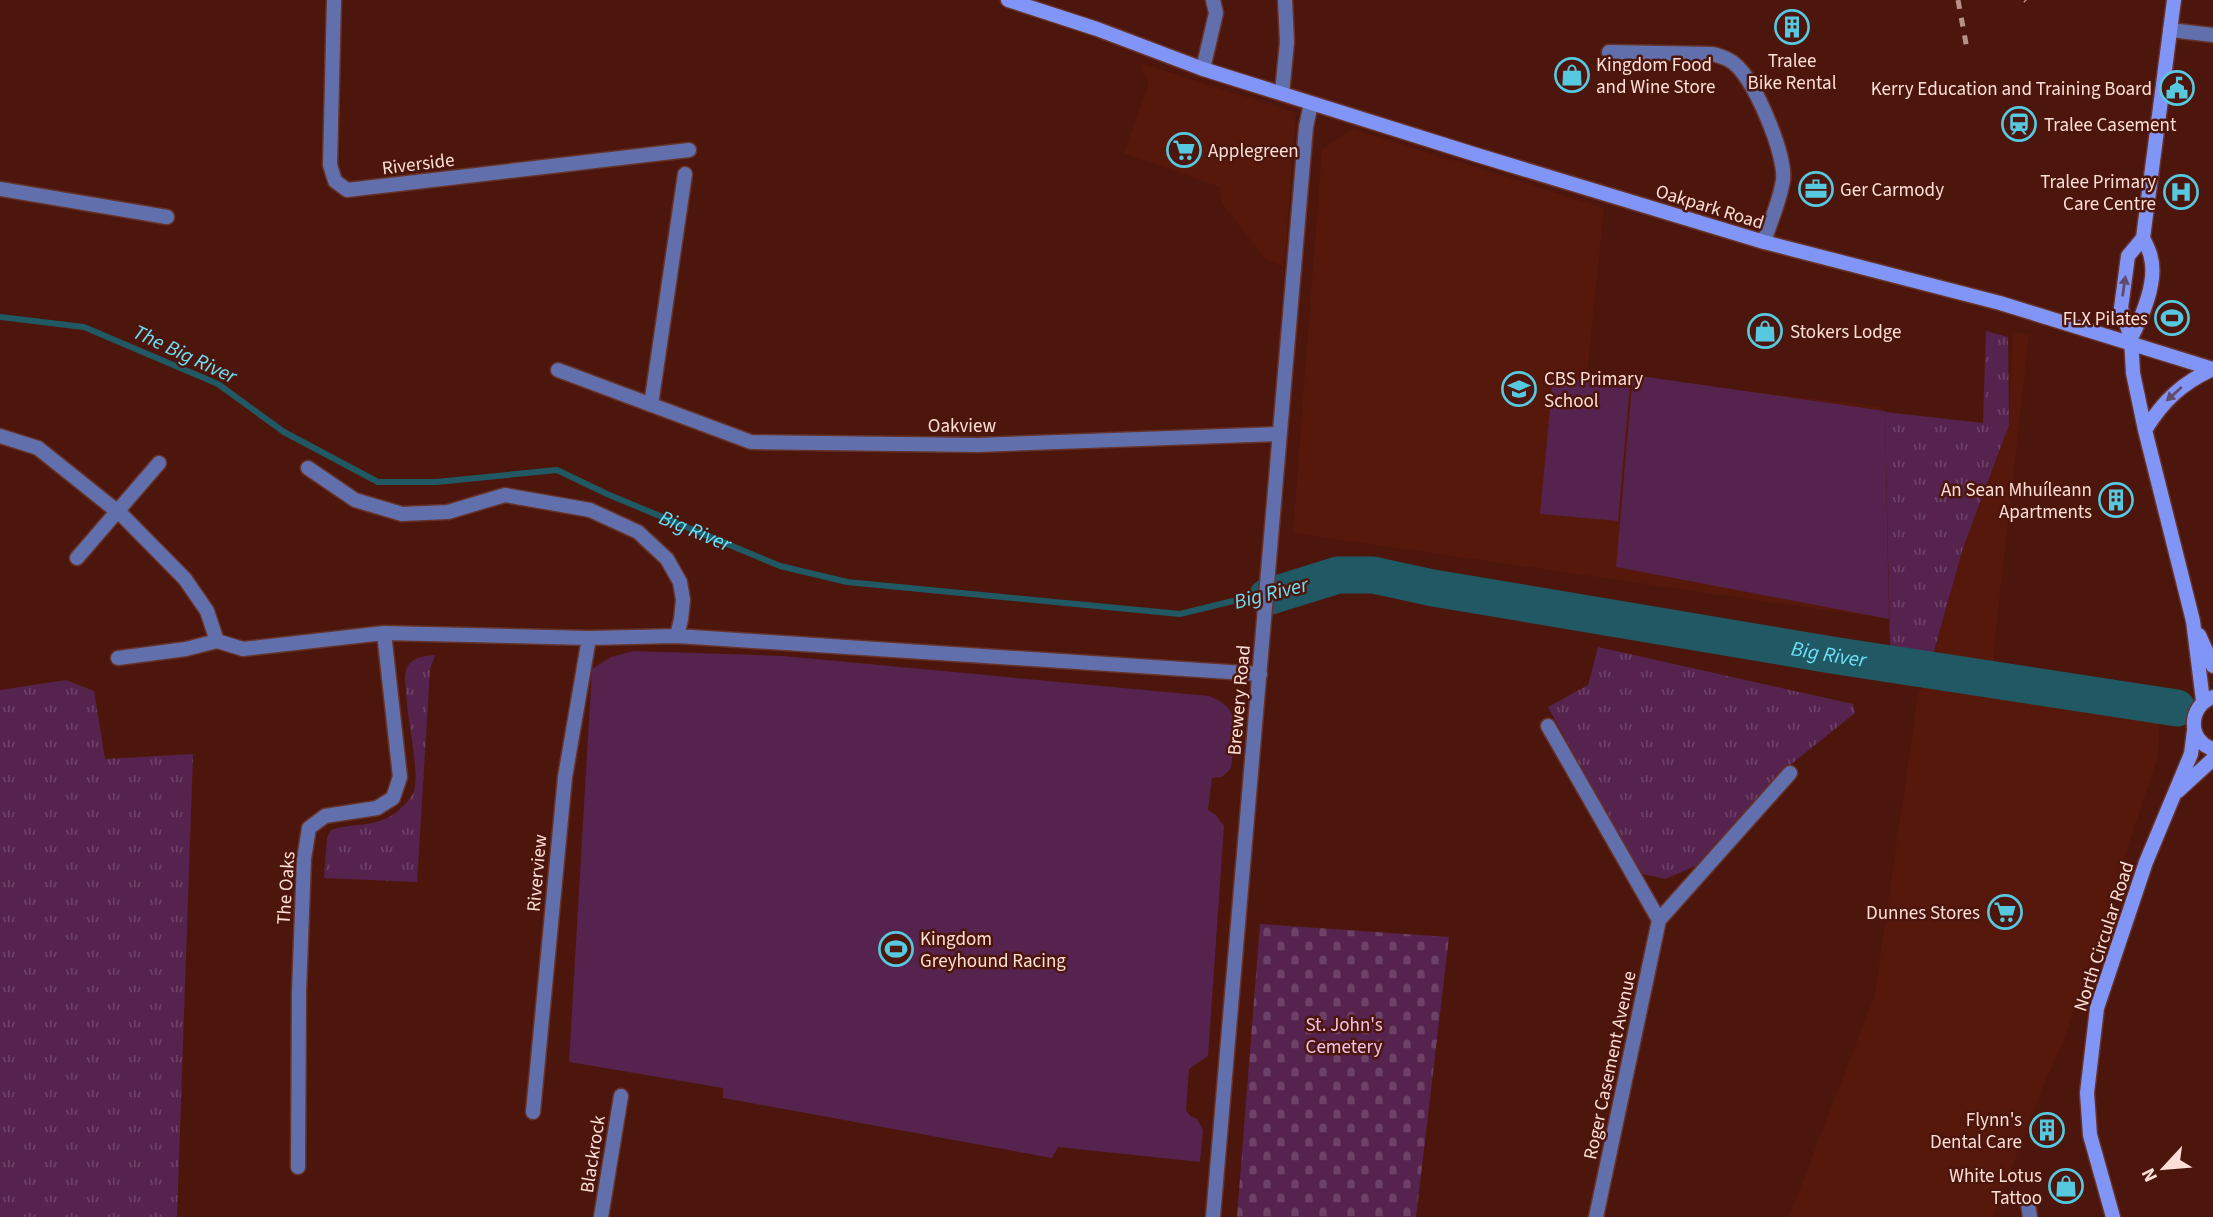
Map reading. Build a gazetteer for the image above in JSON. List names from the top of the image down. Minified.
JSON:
{"streets":{"main road":["Oakpark Road","North Circular Road"],"street":["Riverside","Oakview","Brewery Road","Riverview","The Oaks","Roger Casement Avenue","Blackrock"]},"crossings":[["Oakpark Road","Brewery Road"],["Oakview","Brewery Road"]],"water":["The Big River","Big River"],"parks":["St. John's Cemetery"],"places":{"building":["Tralee Bike Rental","An Sean Mhuíleann Apartments","Flynn's Dental Care"],"shop":["Kingdom Food and Wine Store","Stokers Lodge","White Lotus Tattoo"],"public building":["Kerry Education and Training Board"],"station":["Tralee Casement"],"supermarket":["Applegreen","Dunnes Stores"],"office":["Ger Carmody"],"hospital":["Tralee Primary Care Centre"],"sports":["FLX Pilates","Kingdom Greyhound Racing"],"school or university":["CBS Primary School"]},"north":"bottom left"}
